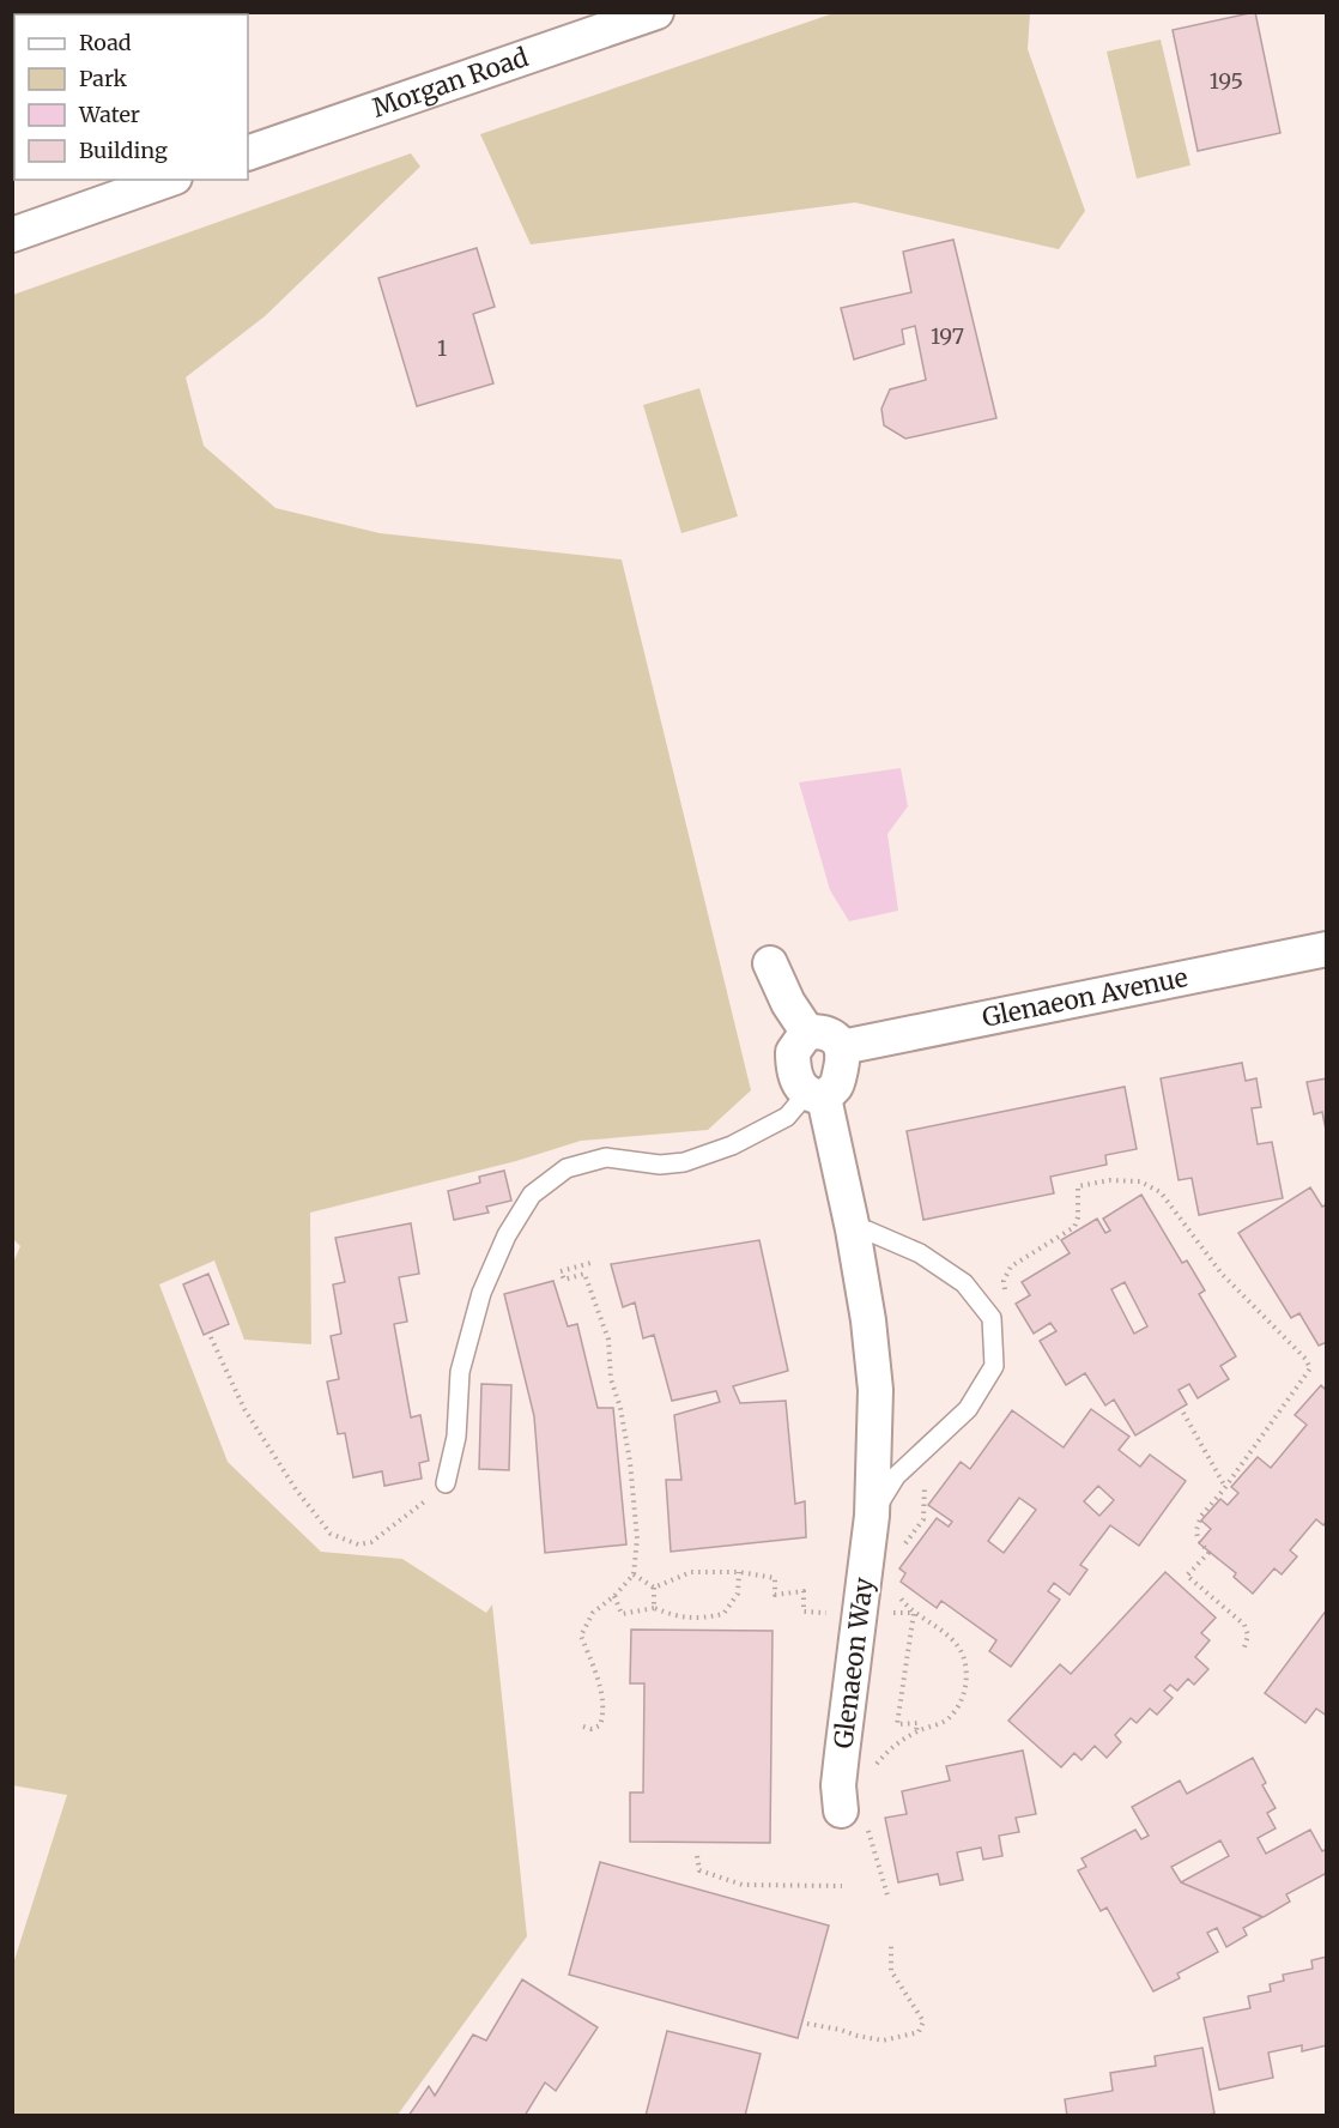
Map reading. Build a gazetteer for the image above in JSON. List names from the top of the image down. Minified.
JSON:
{"streets":{"street":["Morgan Road","Glenaeon Avenue","Glenaeon Way"]},"crossings":[["Glenaeon Avenue","Glenaeon Way"]],"house_numbers":["195","197","1"],"legend":["Road","Park","Water","Building"]}
